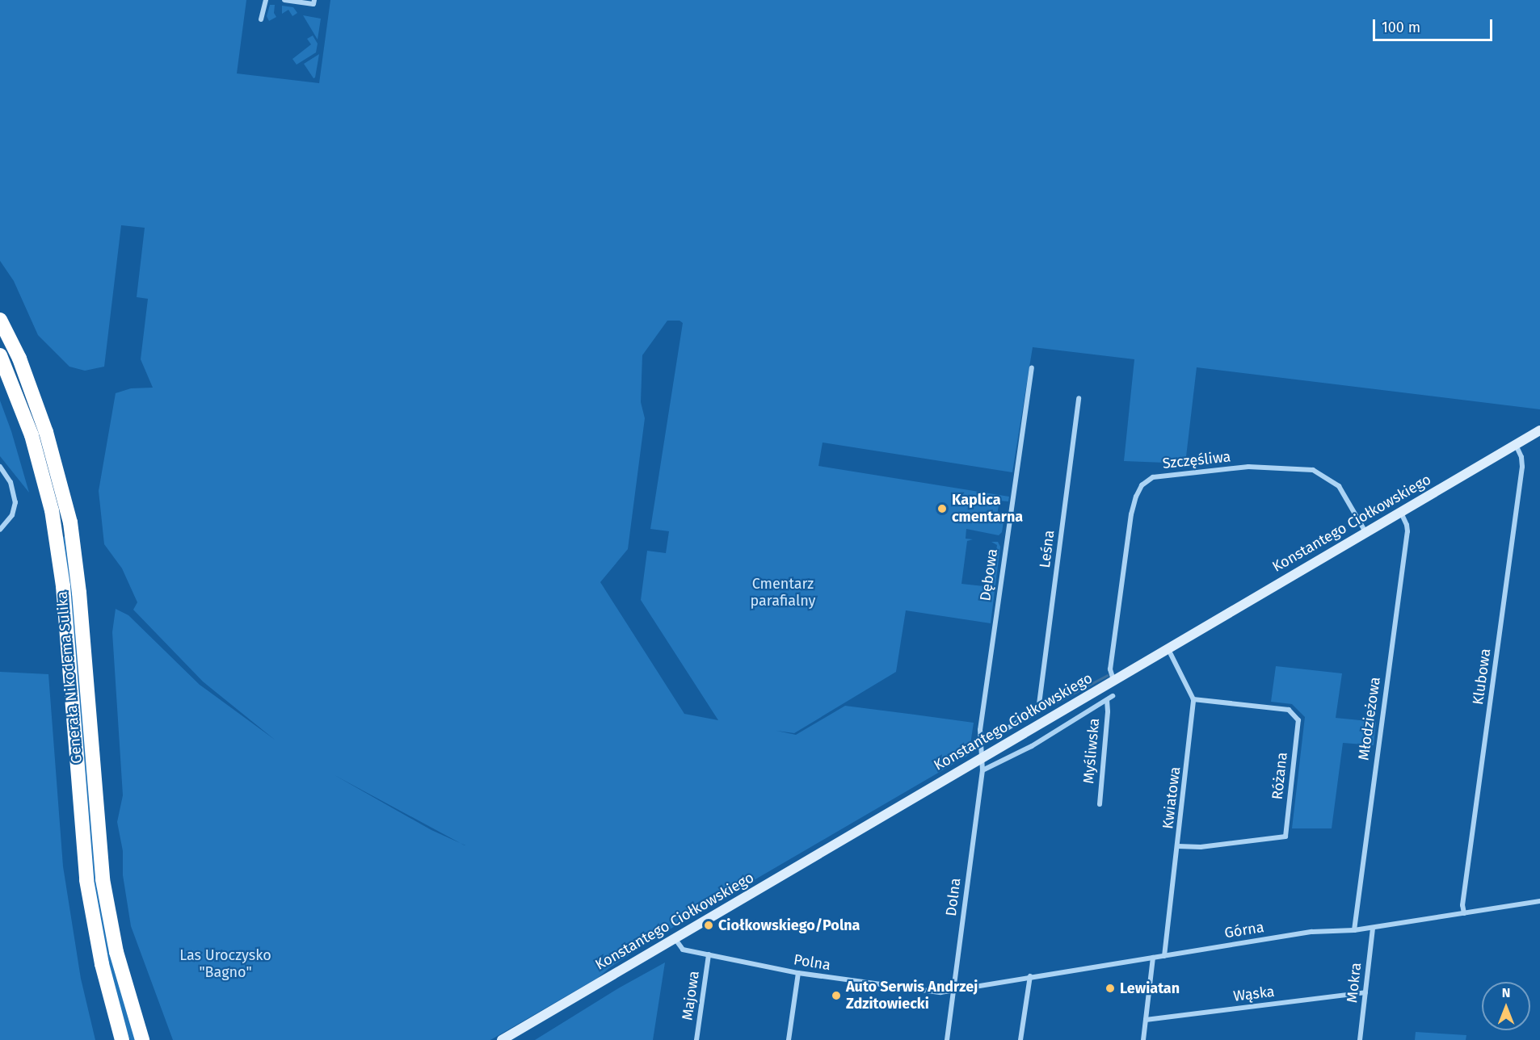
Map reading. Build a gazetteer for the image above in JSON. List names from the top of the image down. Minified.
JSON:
{"streets":{"highway":["Generała Nikodema Sulika"],"street":["Szczęśliwa","Konstantego Ciołkowskiego","Leśna","Dębowa","Klubowa","Młodzieżowa","Myśliwska","Różana","Kwiatowa","Dolna","Górna","Polna","Mokra","Wąska","Majowa"]},"crossings":[["Szczęśliwa","Konstantego Ciołkowskiego"],["Konstantego Ciołkowskiego","Dębowa"],["Konstantego Ciołkowskiego","Klubowa"],["Konstantego Ciołkowskiego","Młodzieżowa"],["Konstantego Ciołkowskiego","Dolna"],["Konstantego Ciołkowskiego","Polna"],["Leśna","Dębowa"],["Dębowa","Dolna"],["Klubowa","Górna"],["Młodzieżowa","Górna"],["Różana","Kwiatowa"],["Kwiatowa","Górna"],["Dolna","Górna"],["Dolna","Polna"],["Górna","Polna"],["Górna","Mokra"],["Polna","Majowa"],["Mokra","Wąska"]],"parks":["Cmentarz parafialny","Las Uroczysko \"Bagno\""],"places":["Kaplica cmentarna","Ciołkowskiego/Polna","Lewiatan","Auto Serwis Andrzej Zdzitowiecki"],"scale_bar":"100 m","north":"top"}
